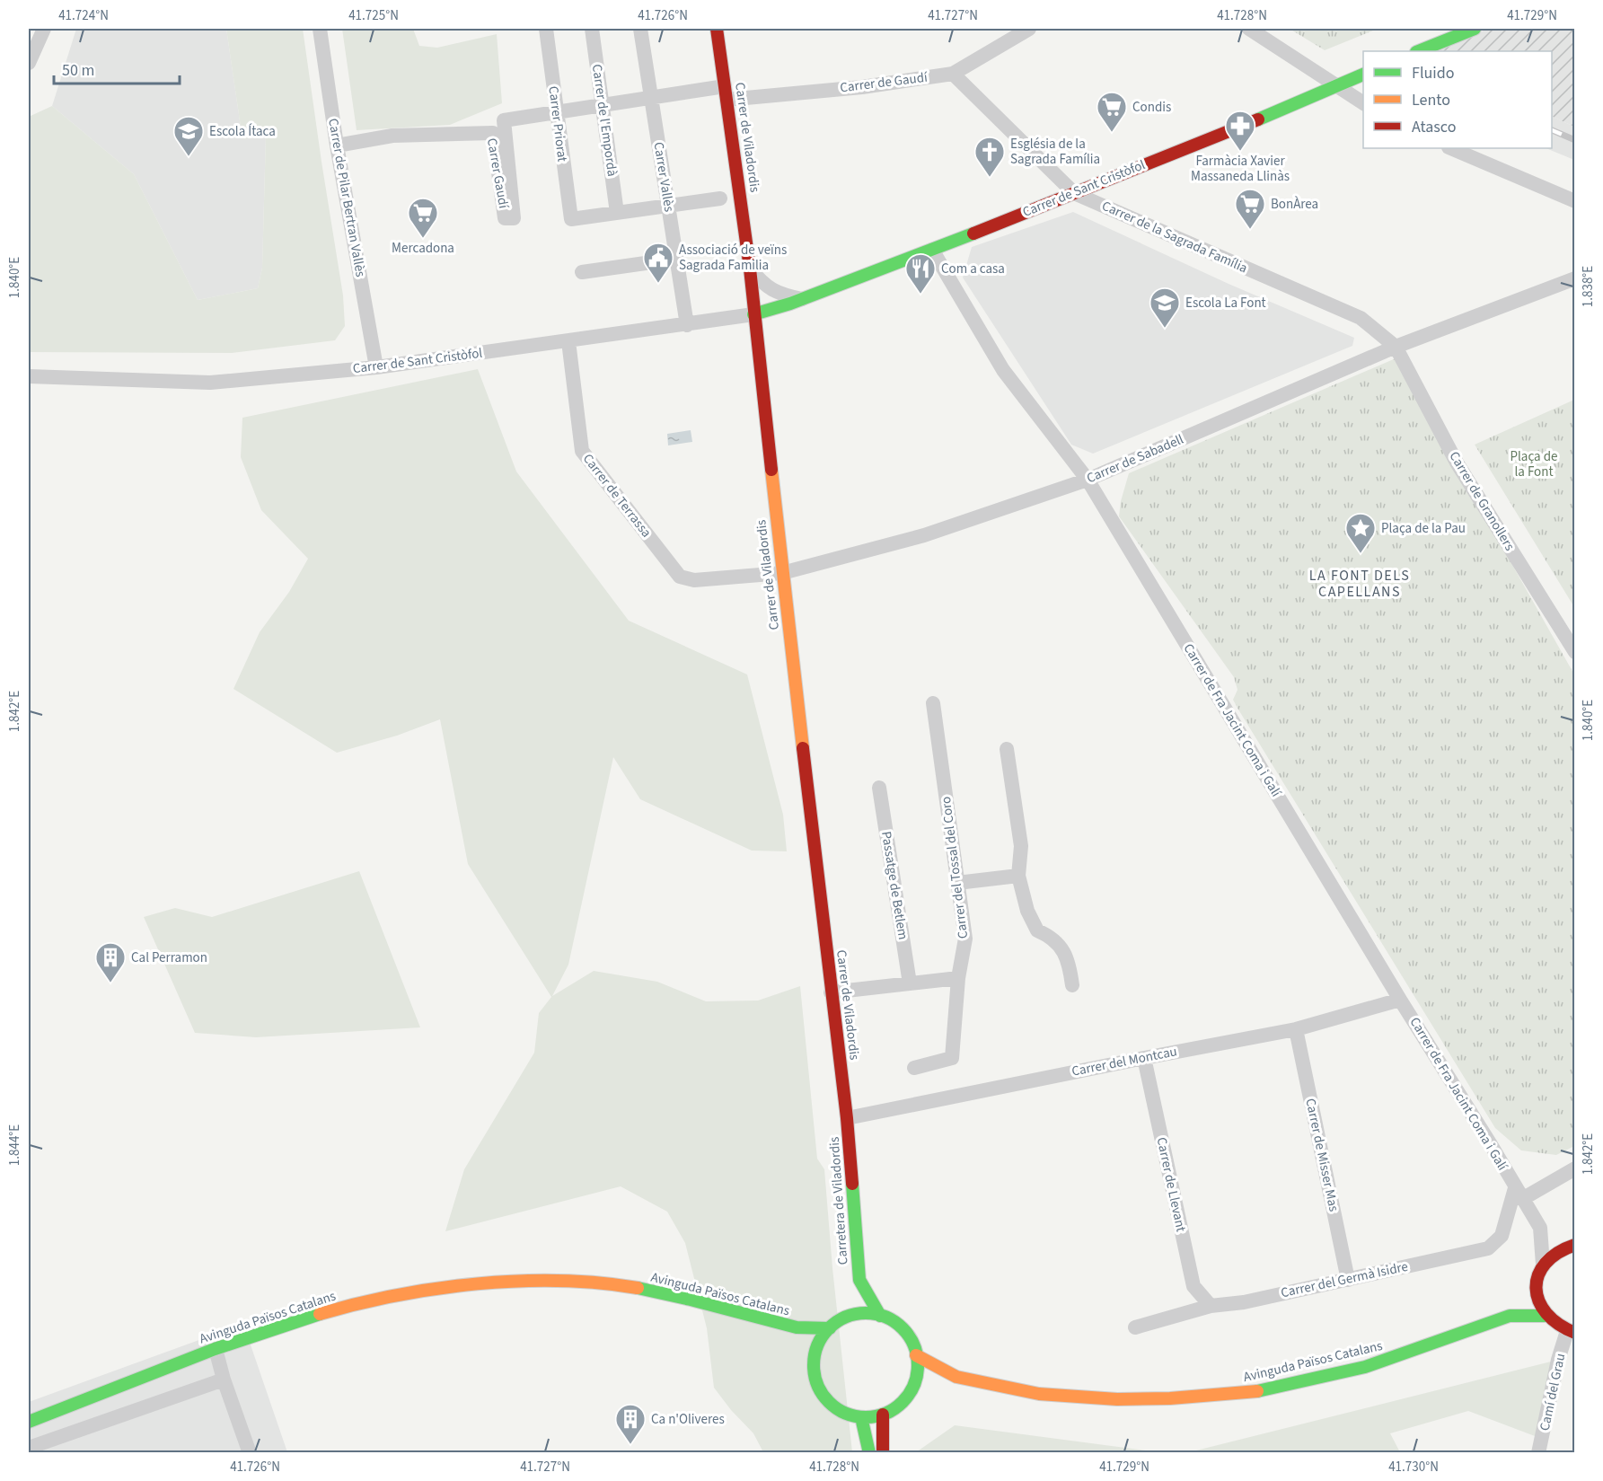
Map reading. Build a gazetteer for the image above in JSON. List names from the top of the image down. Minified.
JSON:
{"streets":{"street":["Carrer de Gaudí","Carrer de l'Empordà","Carrer Priorat","Carrer de Viladordis","Carrer Gaudí","Carrer Vallès","Carrer de Sant Cristòfol","Carrer de Pilar Bertran Vallès","Carrer de la Sagrada Família","Carrer de Sabadell","Carrer de Terrassa","Carrer de Granollers","Carrer de Fra Jacint Coma i Galí","Carrer del Tossal del Coro","Passatge de Betlem","Carrer del Montcau","Carrer de Misser Mas","Carrer de Llevant","Carretera de Viladordis","Carrer del Germà Isidre","Avinguda Països Catalans","Camí del Grau"]},"crossings":[["Carrer de Gaudí","Carrer de l'Empordà"],["Carrer de Gaudí","Carrer Priorat"],["Carrer de Gaudí","Carrer de Viladordis"],["Carrer de Gaudí","Carrer Gaudí"],["Carrer de Gaudí","Carrer Vallès"],["Carrer de Gaudí","Carrer de la Sagrada Família"],["Carrer de l'Empordà","Carrer Priorat"],["Carrer de Viladordis","Carrer de Sant Cristòfol"],["Carrer de Viladordis","Carrer de Sabadell"],["Carrer de Viladordis","Carrer del Montcau"],["Carrer de Viladordis","Carretera de Viladordis"],["Carrer Gaudí","Carrer de Pilar Bertran Vallès"],["Carrer Vallès","Carrer de Sant Cristòfol"],["Carrer de Sant Cristòfol","Carrer de Pilar Bertran Vallès"],["Carrer de Sant Cristòfol","Carrer de la Sagrada Família"],["Carrer de Sant Cristòfol","Carrer de Terrassa"],["Carrer de Sant Cristòfol","Carrer de Fra Jacint Coma i Galí"],["Carrer de la Sagrada Família","Carrer de Sabadell"],["Carrer de la Sagrada Família","Carrer de Granollers"],["Carrer de Sabadell","Carrer de Terrassa"],["Carrer de Sabadell","Carrer de Granollers"],["Carrer de Sabadell","Carrer de Fra Jacint Coma i Galí"],["Carrer de Fra Jacint Coma i Galí","Carrer del Montcau"],["Carrer de Fra Jacint Coma i Galí","Carrer del Germà Isidre"],["Carrer del Montcau","Carrer de Misser Mas"],["Carrer del Montcau","Carrer de Llevant"],["Carrer del Montcau","Carretera de Viladordis"],["Carrer de Misser Mas","Carrer del Germà Isidre"],["Carrer de Llevant","Carrer del Germà Isidre"],["Carretera de Viladordis","Avinguda Països Catalans"]],"districts":["LA FONT DELS CAPELLANS"],"parks":["Plaça de la Font"],"places":{"supermarket":["Condis","BonÀrea","Mercadona"],"pharmacy":["Farmàcia Xavier Massaneda Llinàs"],"school or university":["Escola Ítaca","Escola La Font"],"church":["Església de la Sagrada Família"],"public building":["Associació de veïns Sagrada Familia"],"restaurant":["Com a casa"],"place":["Plaça de la Pau"],"building":["Cal Perramon","Ca n'Oliveres"]},"legend":["Fluido","Lento","Atasco"],"scale_bar":"50 m","coordinates":["41.724°N","41.725°N","41.726°N","41.727°N","41.728°N","41.729°N","1.840°E","1.838°E","1.842°E","1.844°E","41.730°N"]}
